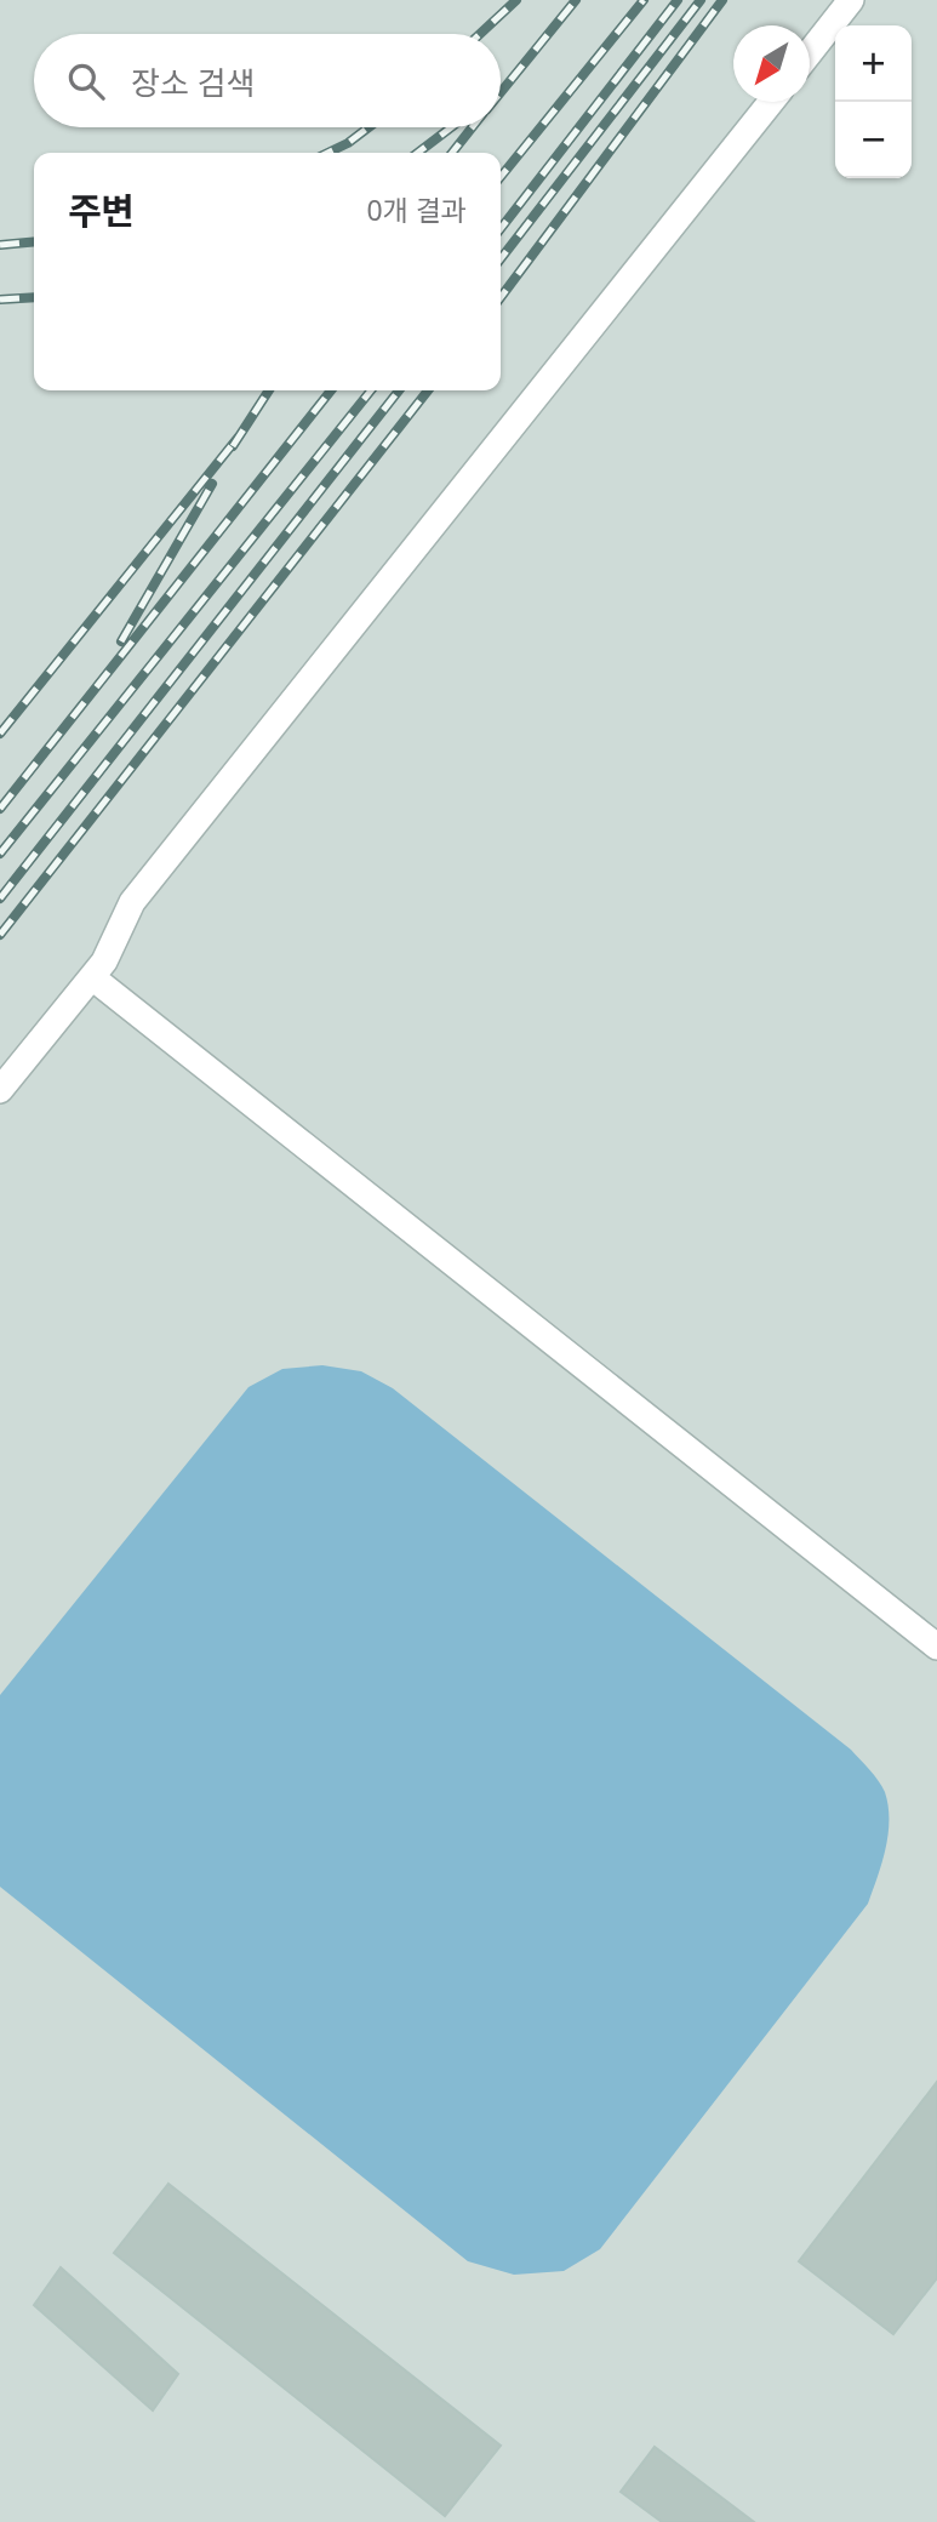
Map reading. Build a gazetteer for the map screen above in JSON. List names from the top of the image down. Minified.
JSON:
{"north":"bottom left","page":{"map_buttons":["+","−"],"search":"장소 검색","heading":["주변","0개 결과"]}}
